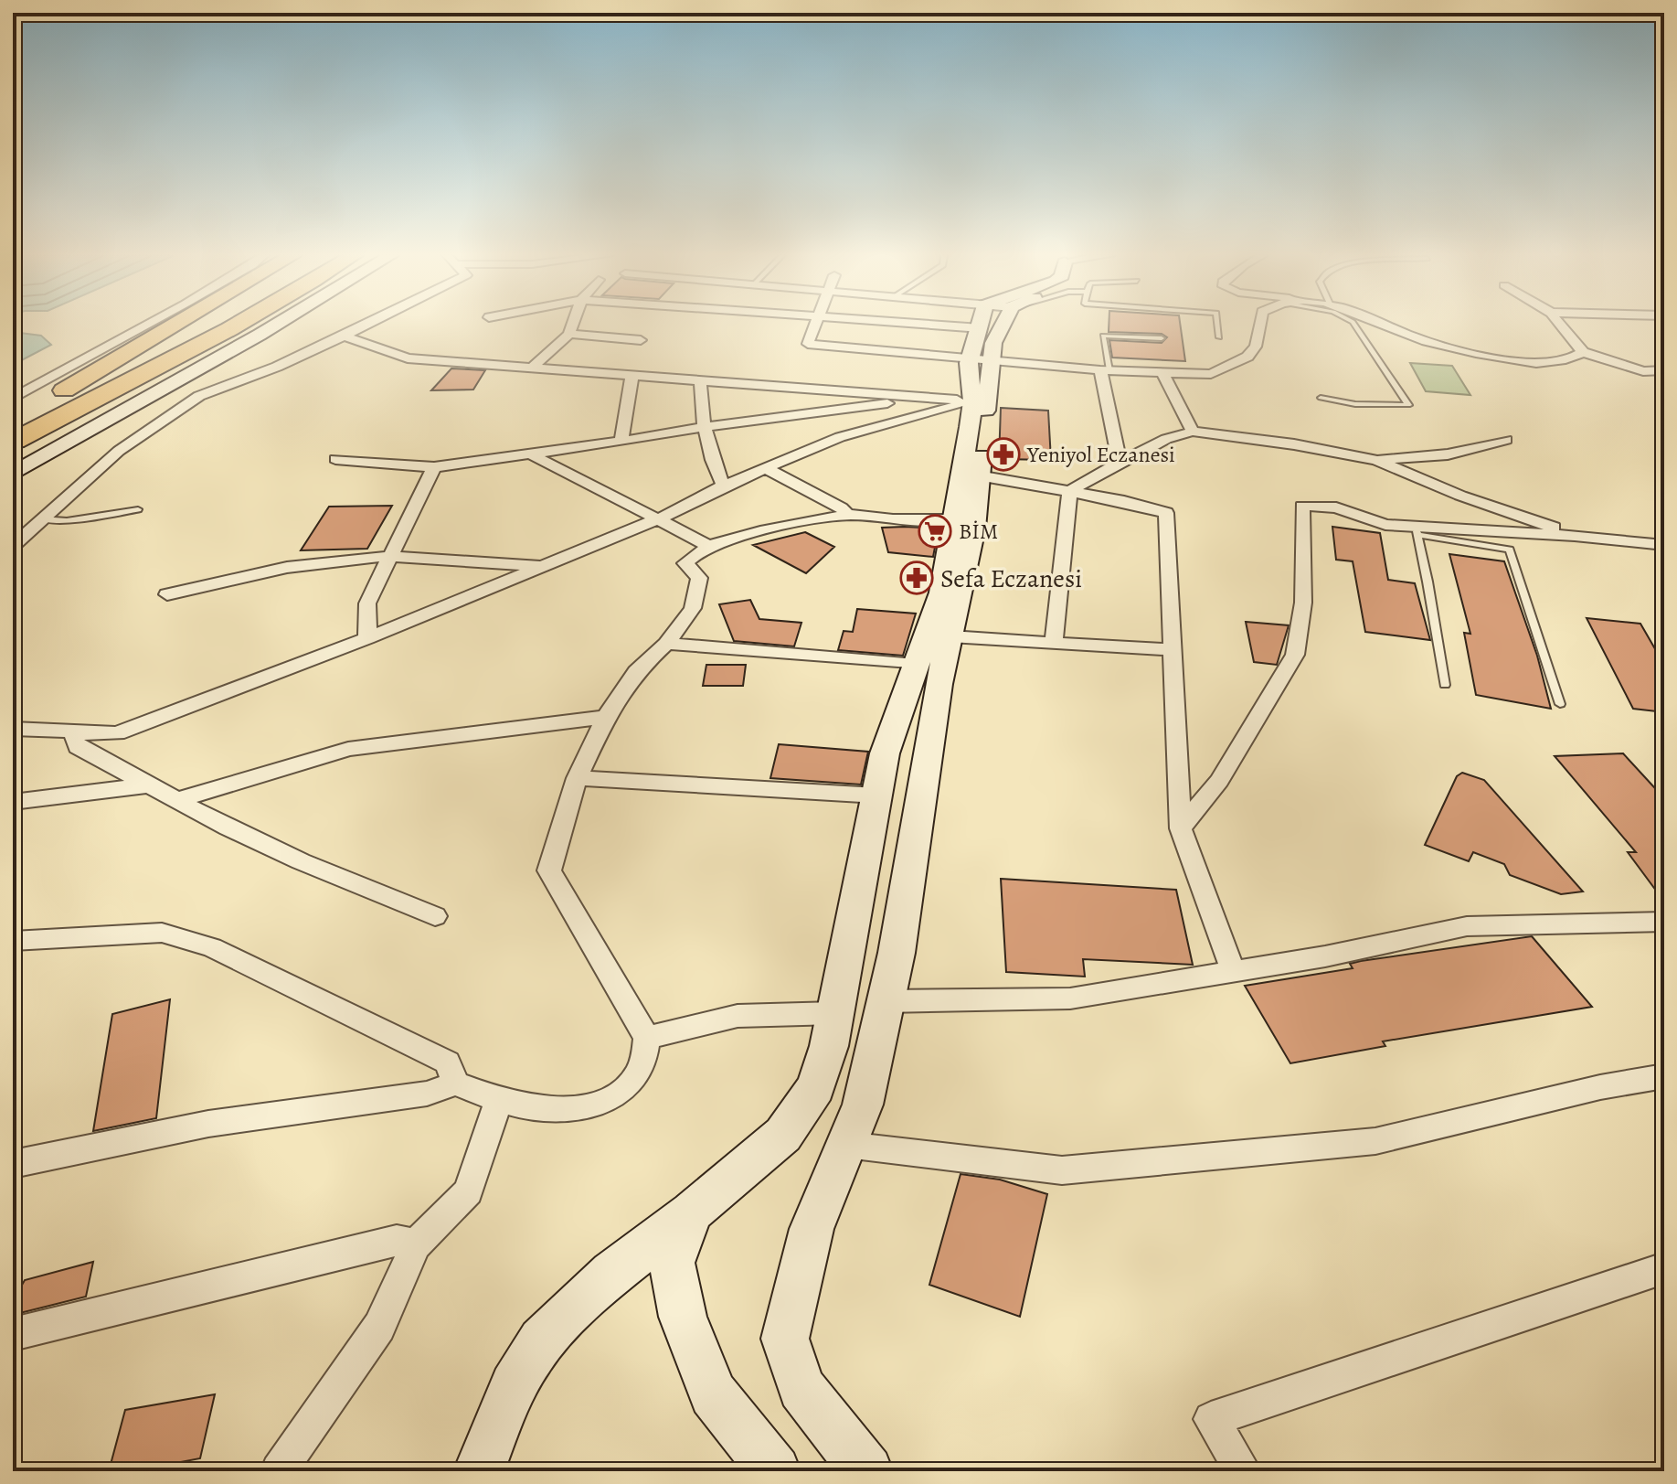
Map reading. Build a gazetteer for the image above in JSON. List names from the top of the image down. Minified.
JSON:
{"places":{"pharmacy":["Yeniyol Eczanesi","Sefa Eczanesi"],"supermarket":["BİM"]}}
